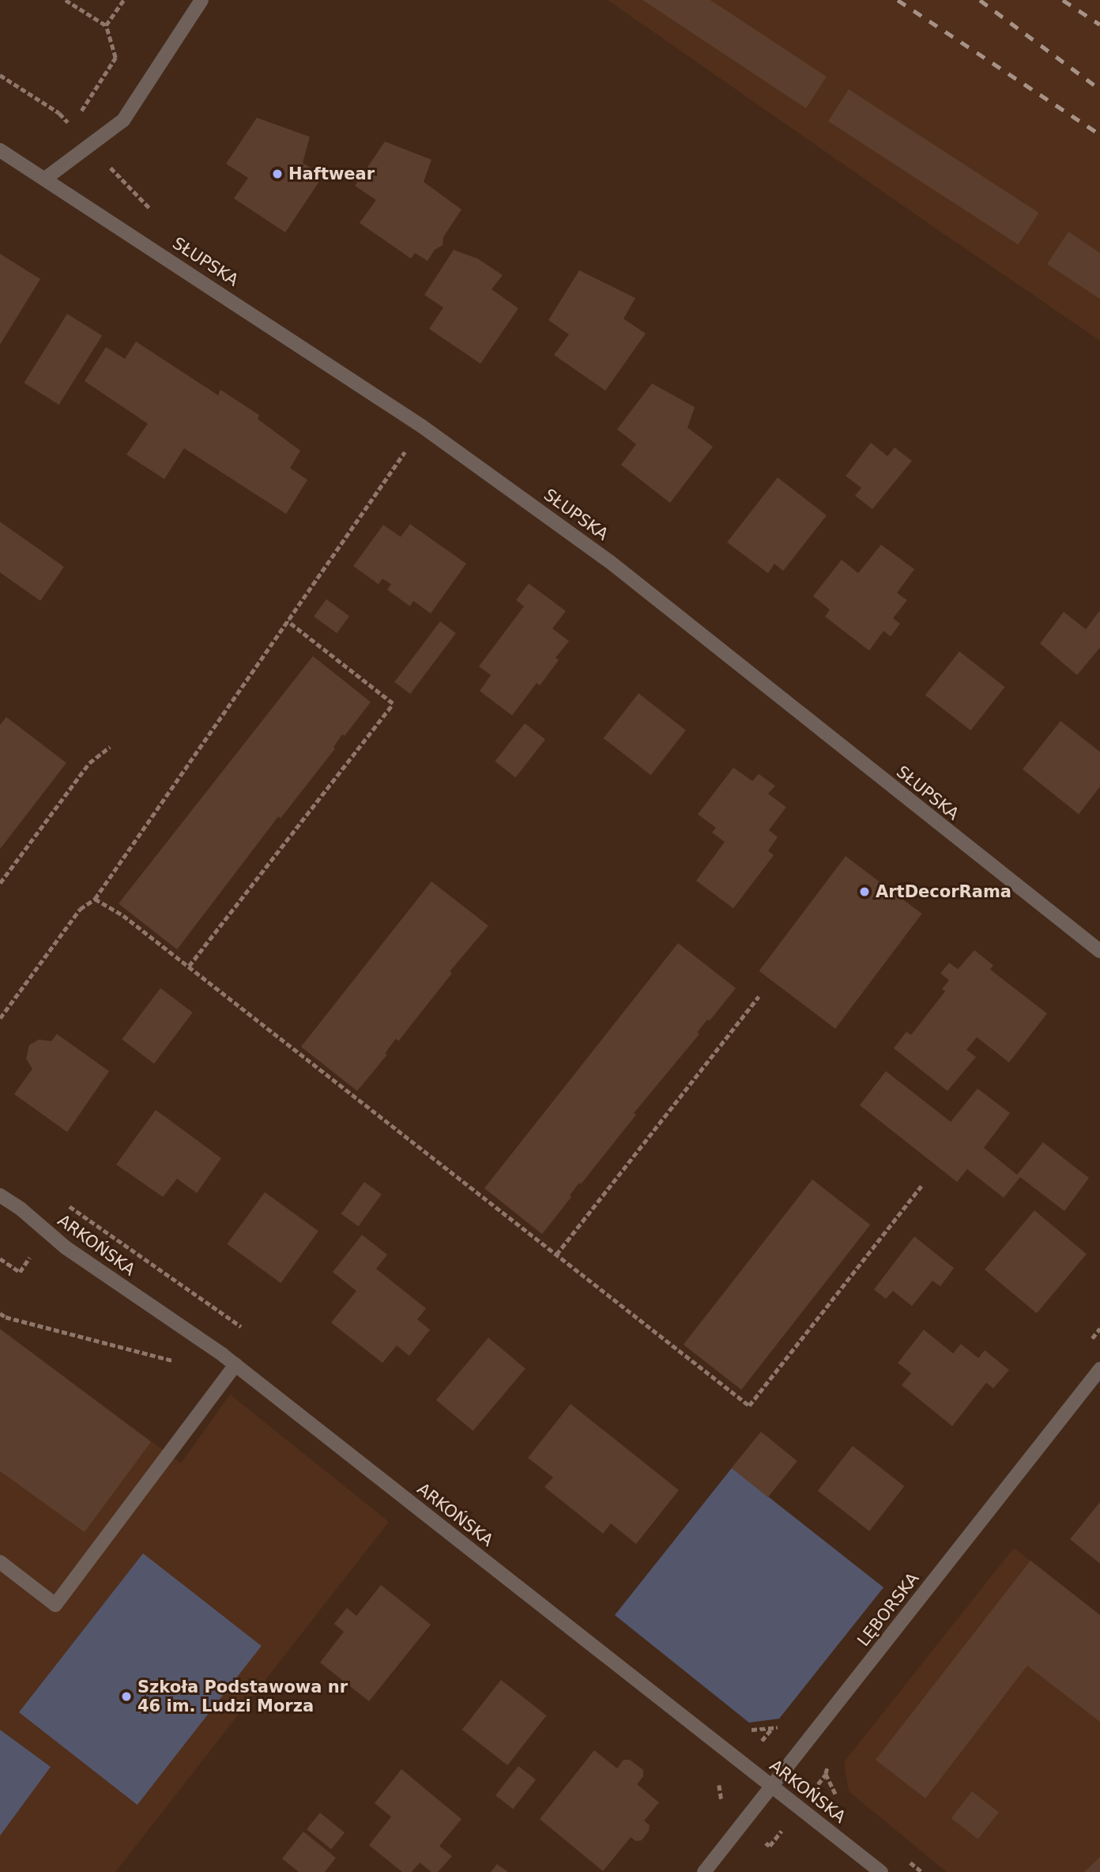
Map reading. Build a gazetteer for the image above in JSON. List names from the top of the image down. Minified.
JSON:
{"streets":{"street":["SŁUPSKA","ARKOŃSKA","LĘBORSKA"]},"crossings":[["ARKOŃSKA","LĘBORSKA"]],"places":["Haftwear","ArtDecorRama","Szkoła Podstawowa nr 46 im. Ludzi Morza"]}
